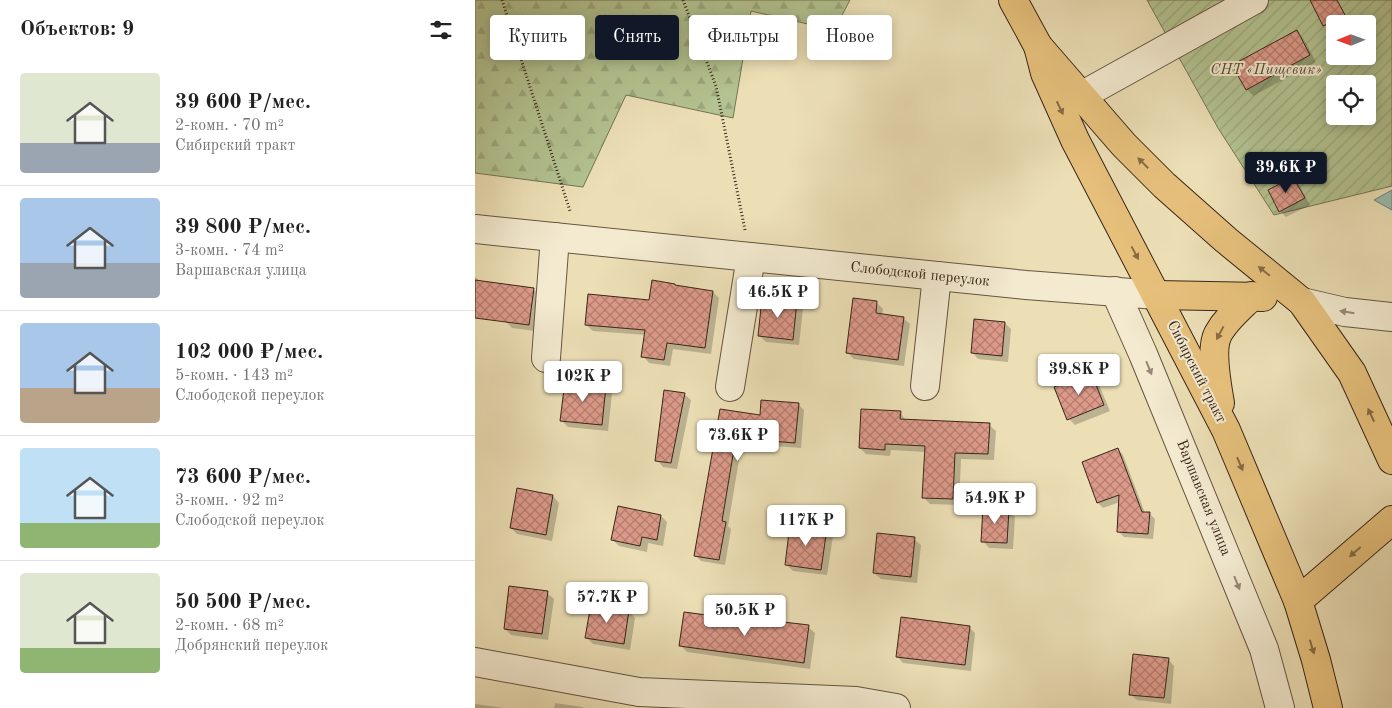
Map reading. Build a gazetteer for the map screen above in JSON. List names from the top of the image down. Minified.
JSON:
{"streets":{"main road":["Сибирский тракт"],"street":["Слободской переулок","Варшавская улица"]},"crossings":[["Слободской переулок","Сибирский тракт"],["Слободской переулок","Варшавская улица"]],"one_way":["Варшавская улица"],"parks":["СНТ «Пищевик»"],"north":"left","page":{"heading":"Объектов: 9","chip":["Купить","Снять","Фильтры","Новое"],"list":[{"name":"39 600 ₽/мес.","note":"2-комн. · 70 m² · Сибирский тракт"},{"name":"39 800 ₽/мес.","note":"3-комн. · 74 m² · Варшавская улица"},{"name":"102 000 ₽/мес.","note":"5-комн. · 143 m² · Слободской переулок"},{"name":"73 600 ₽/мес.","note":"3-комн. · 92 m² · Слободской переулок"},{"name":"50 500 ₽/мес.","note":"2-комн. · 68 m² · Добрянский переулок"}],"price":["39.6K ₽","46.5K ₽","39.8K ₽","102K ₽","73.6K ₽","54.9K ₽","117K ₽","57.7K ₽","50.5K ₽"]}}
